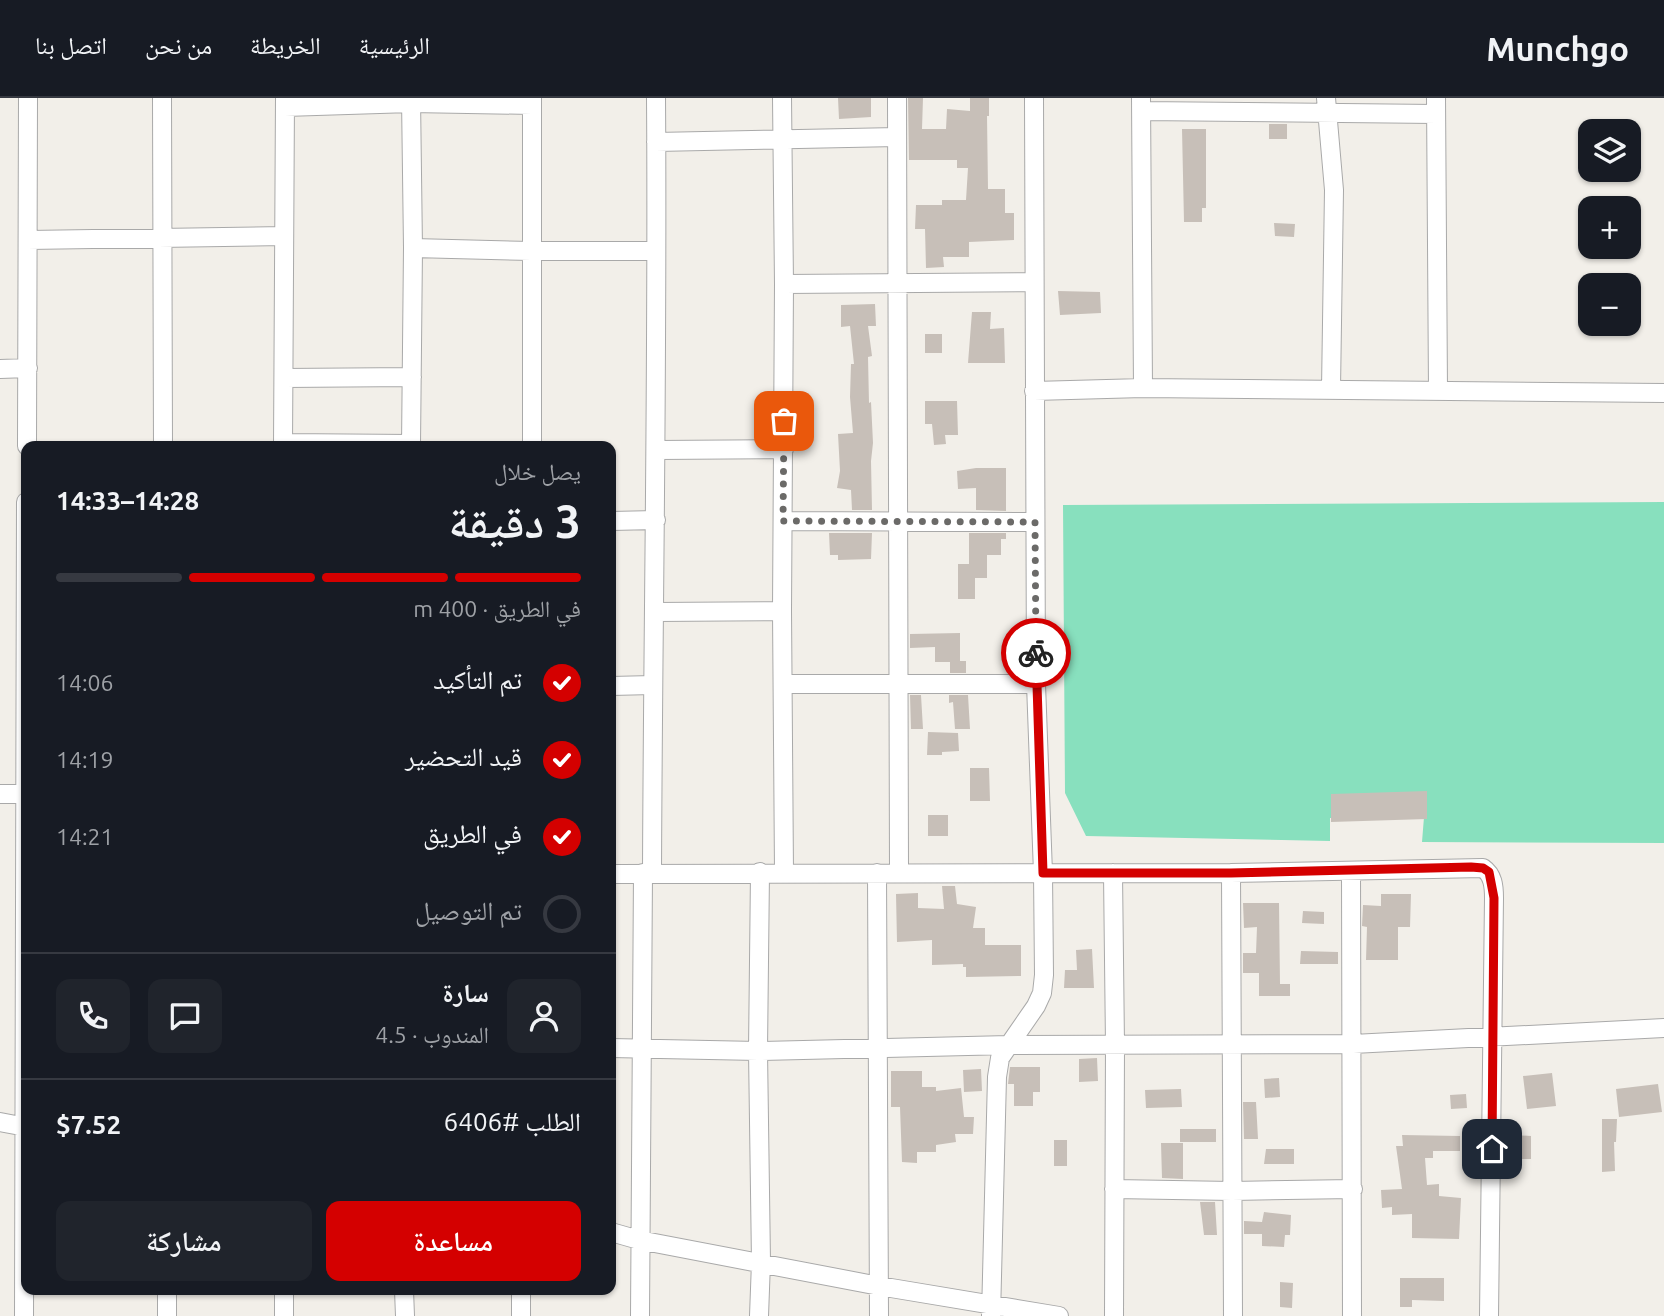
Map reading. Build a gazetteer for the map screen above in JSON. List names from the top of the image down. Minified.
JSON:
{"page":{"header":"Munchgo","nav":["الرئيسية","الخريطة","من نحن","اتصل بنا"],"map_buttons":["+","−"],"heading":["3 دقيقة","يصل خلال","14:28–14:33"],"panel":["سارة","المندوب · 4.5","الطلب #6406","$7.52"],"bar":"في الطريق · 400 m","list":[["تم التأكيد","14:06"],["قيد التحضير","14:19"],["في الطريق","14:21"],"تم التوصيل"],"buttons":["مساعدة","مشاركة"]}}
